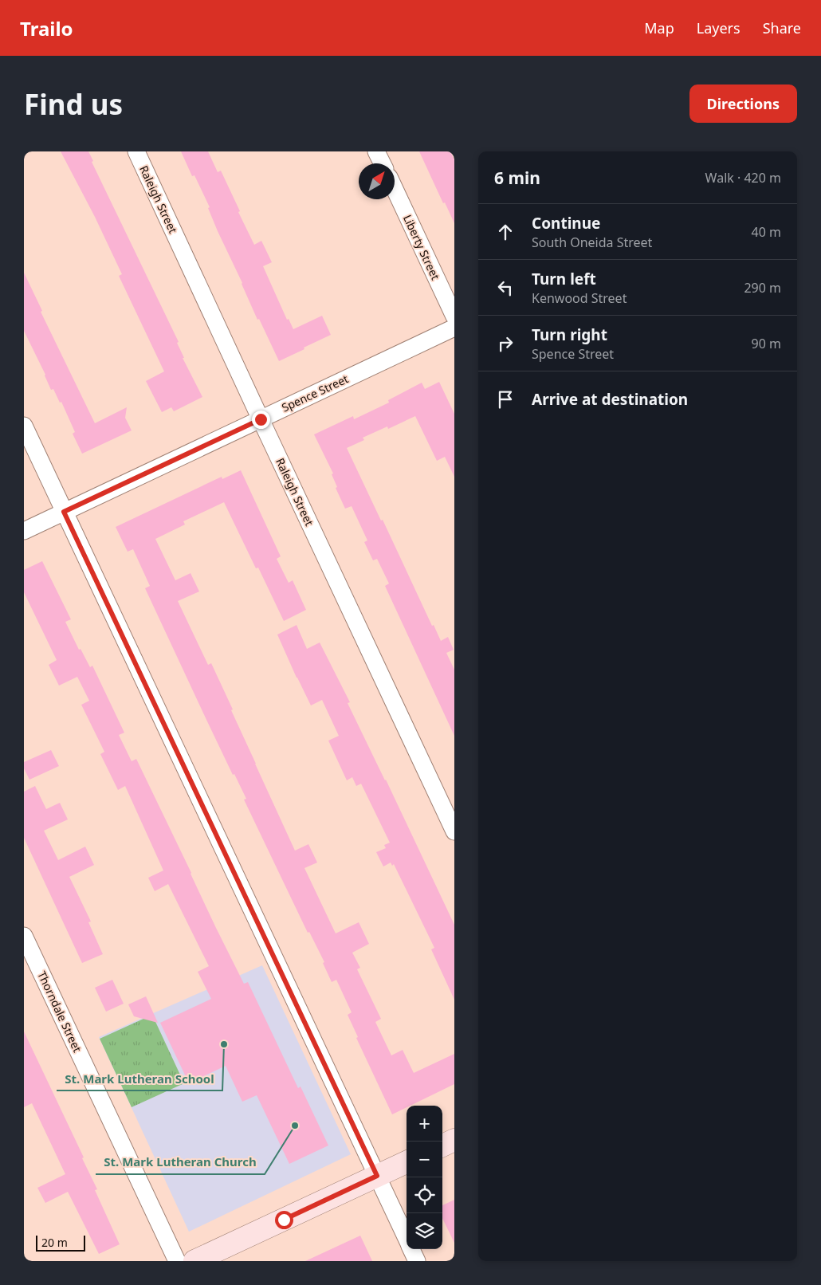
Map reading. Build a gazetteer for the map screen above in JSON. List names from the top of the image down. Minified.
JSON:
{"streets":{"street":["Raleigh Street","Liberty Street","Spence Street","Thorndale Street"]},"crossings":[["Raleigh Street","Spence Street"]],"places":["St. Mark Lutheran School","St. Mark Lutheran Church"],"scale_bar":"20 m","north":"top right","page":{"header":"Trailo","nav":["Map","Layers","Share"],"buttons":"Directions","title":"Find us","heading":["6 min","Walk · 420 m"],"list":[["Continue","South Oneida Street","40 m"],["Turn left","Kenwood Street","290 m"],["Turn right","Spence Street","90 m"],"Arrive at destination"],"map_buttons":["+","−"],"scale":"20 m"}}
